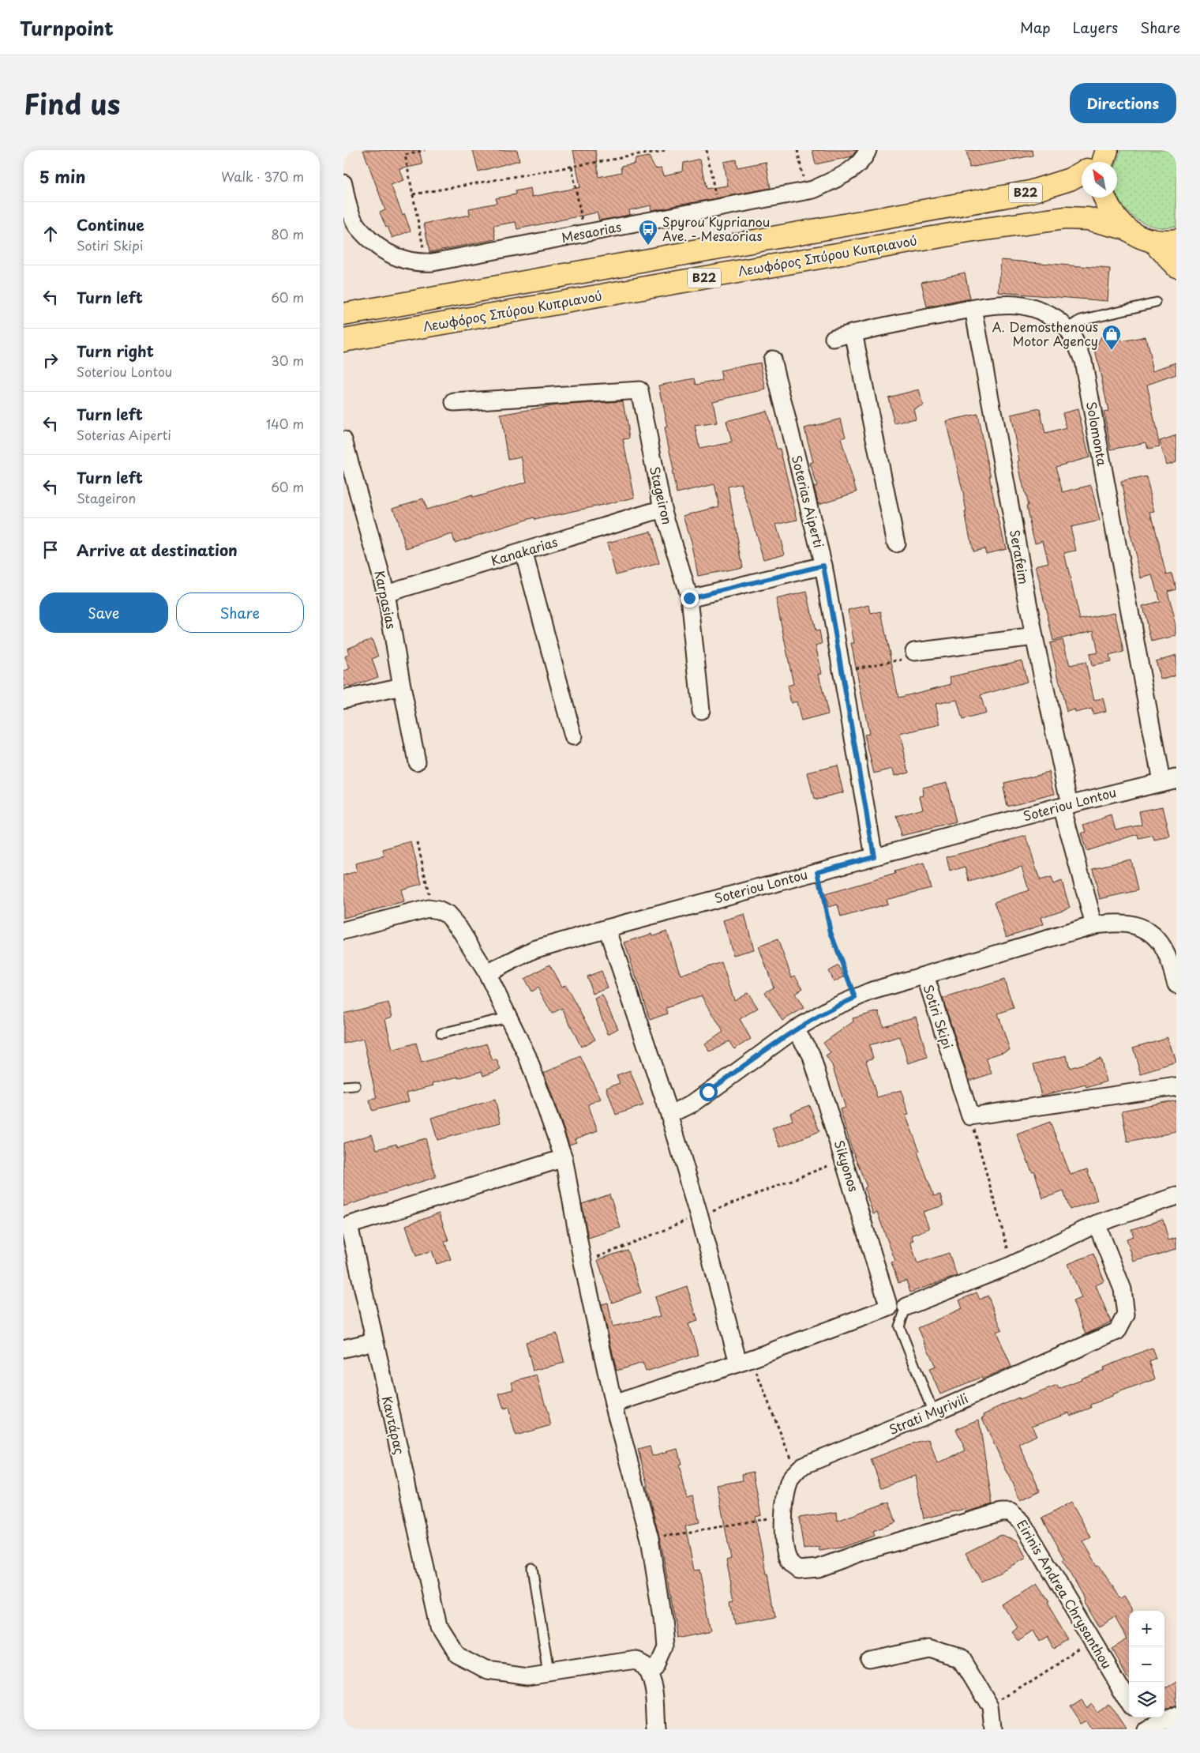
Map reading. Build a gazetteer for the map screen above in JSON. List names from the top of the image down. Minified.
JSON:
{"streets":{"main road":["B22","Λεωφόρος Σπύρου Κυπριανού"],"street":["Mesaorias","Solomonta","Stageiron","Soterias Aiperti","Kanakarias","Serafeim","Karpasias","Soteriou Lontou","Sotiri Skipi","Sikyonos","Strati Myrivili","Καντάρας","Eirinis Andrea Chrysanthou"]},"crossings":[["Solomonta","Serafeim"],["Solomonta","Soteriou Lontou"],["Stageiron","Kanakarias"],["Soterias Aiperti","Soteriou Lontou"],["Kanakarias","Karpasias"],["Serafeim","Soteriou Lontou"],["Sotiri Skipi","Sikyonos"],["Strati Myrivili","Eirinis Andrea Chrysanthou"]],"places":{"bus stop":["Spyrou Kyprianou Ave. - Mesaorias"],"shop":["A. Demosthenous Motor Agency"]},"north":"top left","page":{"header":"Turnpoint","nav":["Map","Layers","Share"],"title":"Find us","buttons":["Directions",["Save","Share"]],"heading":["5 min","Walk · 370 m"],"list":[["Continue","Sotiri Skipi","80 m"],["Turn left","60 m"],["Turn right","Soteriou Lontou","30 m"],["Turn left","Soterias Aiperti","140 m"],["Turn left","Stageiron","60 m"],"Arrive at destination"],"map_buttons":["+","−"]}}
